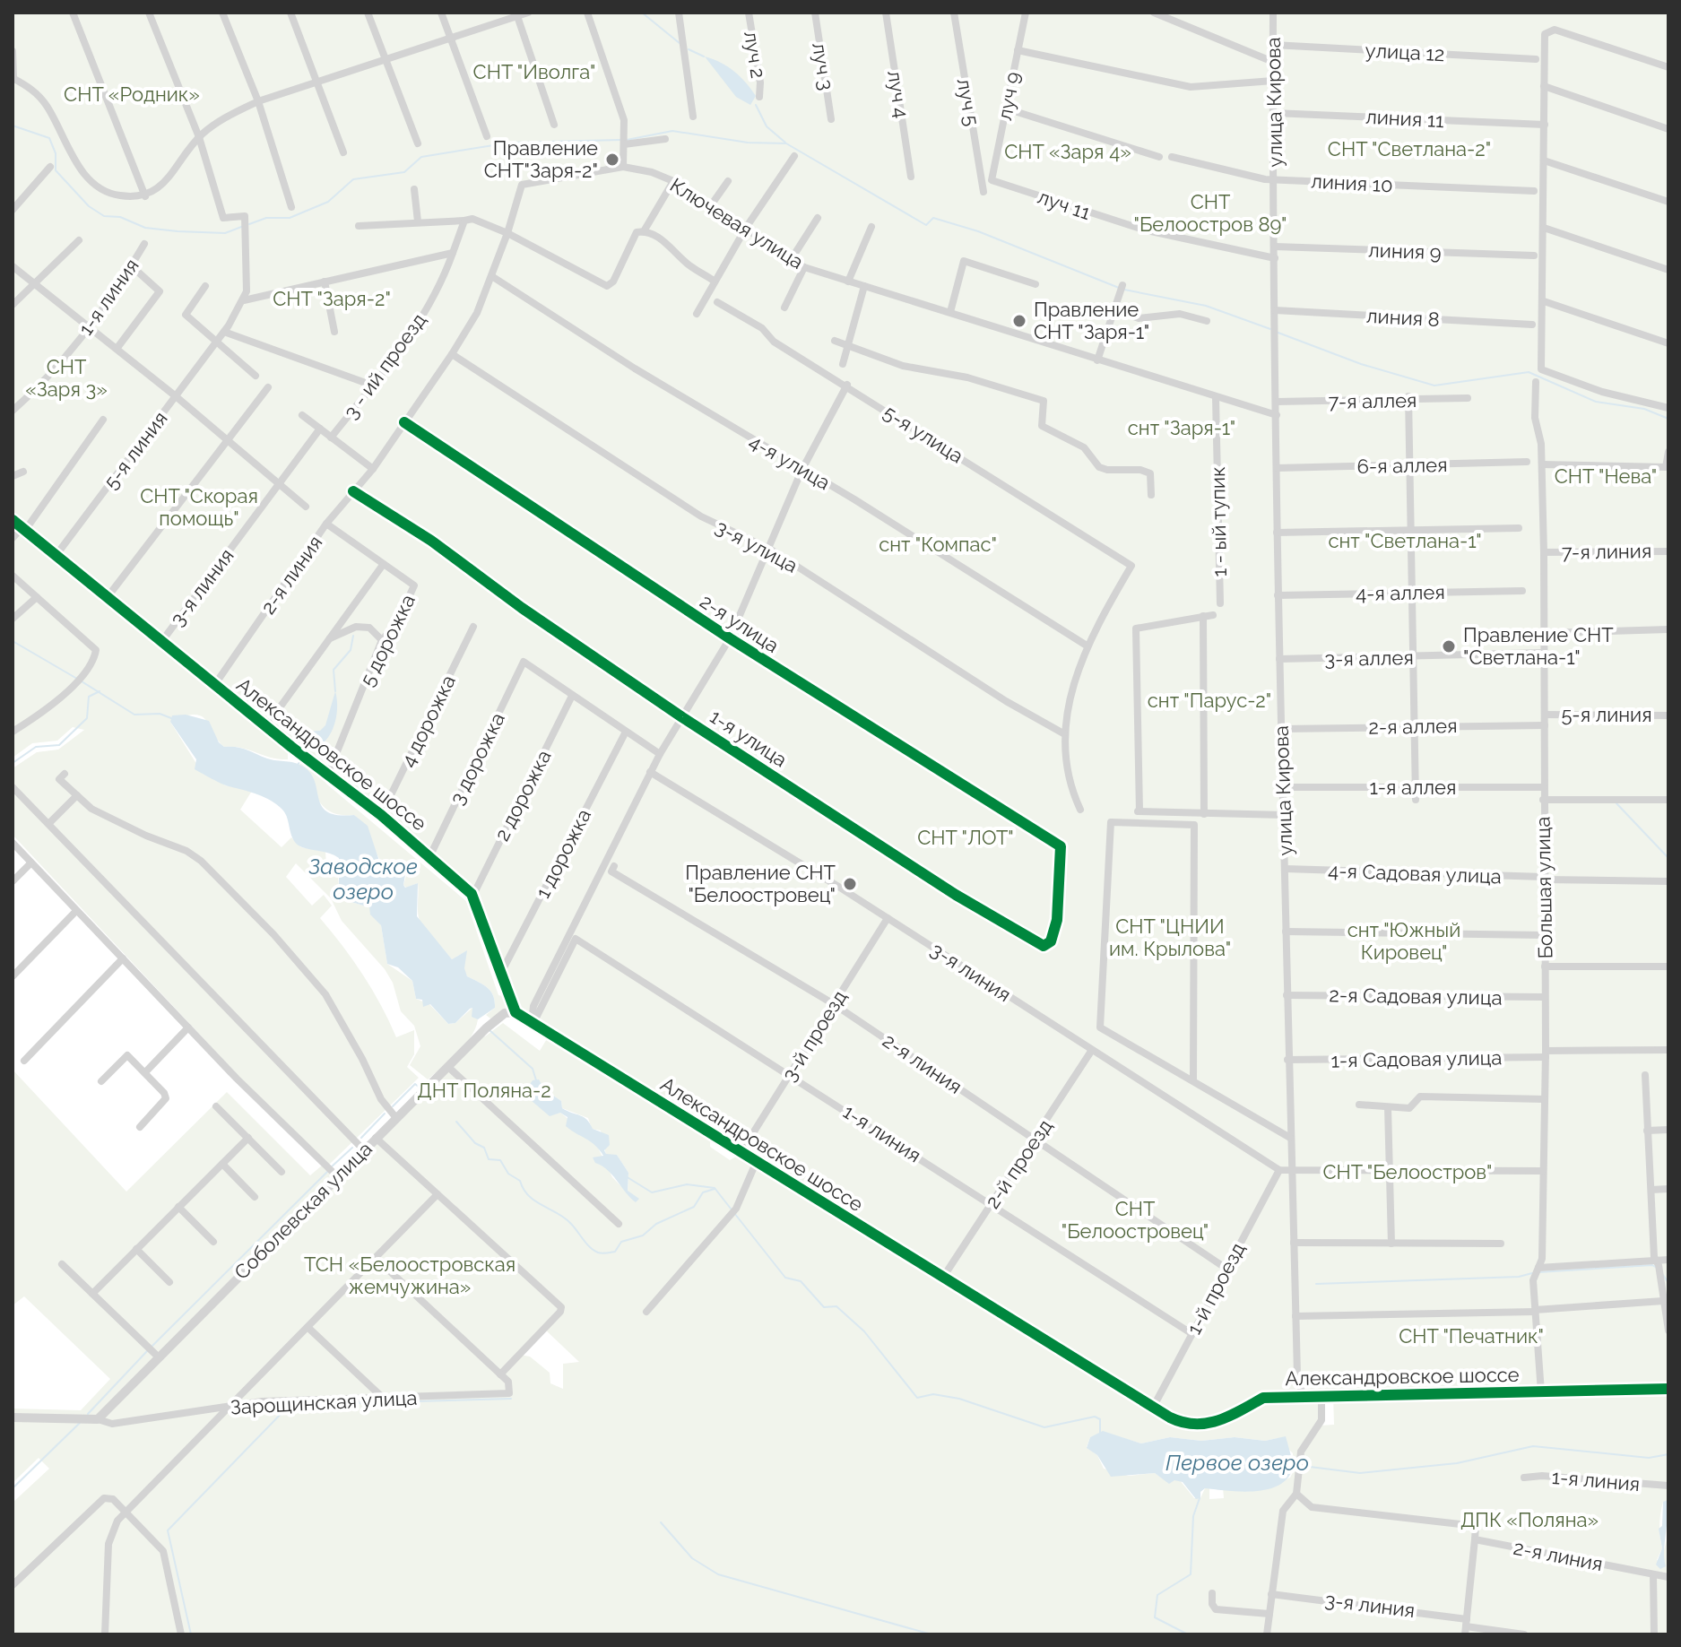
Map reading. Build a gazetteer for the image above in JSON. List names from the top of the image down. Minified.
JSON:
{"streets":{"street":["улица 12","луч 2","луч 3","луч 4","луч 9","луч 5","улица Кирова","линия 11","линия 10","луч 11","Ключевая улица","линия 9","1-я линия","линия 8","3 - ий проезд","7-я аллея","5-я улица","5-я линия","4-я улица","6-я аллея","1 - ый тупик","3-я улица","7-я линия","2-я линия","3-я линия","4-я аллея","2-я улица","5 дорожка","3-я аллея","4 дорожка","2-я аллея","1-я улица","Александровское шоссе","3 дорожка","1-я аллея","2 дорожка","1 дорожка","4-я Садовая улица","Большая улица","2-я Садовая улица","3-й проезд","1-я Садовая улица","2-й проезд","Соболевская улица","1-й проезд","Зарощинская улица"]},"crossings":[["улица 12","улица Кирова"],["луч 9","луч 11"],["улица Кирова","линия 11"],["улица Кирова","линия 10"],["улица Кирова","Ключевая улица"],["улица Кирова","линия 9"],["улица Кирова","линия 8"],["улица Кирова","7-я аллея"],["улица Кирова","6-я аллея"],["улица Кирова","3-я линия"],["улица Кирова","4-я аллея"],["улица Кирова","3-я аллея"],["улица Кирова","2-я аллея"],["улица Кирова","Александровское шоссе"],["улица Кирова","1-я аллея"],["улица Кирова","4-я Садовая улица"],["улица Кирова","2-я Садовая улица"],["улица Кирова","1-я Садовая улица"],["Ключевая улица","1 - ый тупик"],["Ключевая улица","2-я линия"],["1-я линия","Александровское шоссе"],["1-я линия","3-й проезд"],["1-я линия","2-й проезд"],["1-я линия","1-й проезд"],["5-я улица","4-я улица"],["5-я линия","Александровское шоссе"],["5-я линия","Большая улица"],["4-я улица","2-я линия"],["3-я улица","2-я линия"],["7-я линия","Большая улица"],["2-я линия","2-я улица"],["2-я линия","1-я улица"],["2-я линия","Александровское шоссе"],["2-я линия","3-й проезд"],["2-я линия","2-й проезд"],["2-я линия","1-й проезд"],["3-я линия","Александровское шоссе"],["3-я линия","Большая улица"],["3-я линия","3-й проезд"],["3-я линия","2-й проезд"],["3-я линия","1-й проезд"],["2-я улица","1-я улица"],["5 дорожка","Александровское шоссе"],["3-я аллея","Большая улица"],["4 дорожка","Александровское шоссе"],["2-я аллея","Большая улица"],["Александровское шоссе","3 дорожка"],["Александровское шоссе","2 дорожка"],["Александровское шоссе","1 дорожка"],["Александровское шоссе","Большая улица"],["Александровское шоссе","3-й проезд"],["Александровское шоссе","2-й проезд"],["Александровское шоссе","Соболевская улица"],["Александровское шоссе","1-й проезд"],["3 дорожка","2 дорожка"],["1-я аллея","Большая улица"],["4-я Садовая улица","Большая улица"],["Большая улица","2-я Садовая улица"],["Большая улица","1-я Садовая улица"],["Соболевская улица","Зарощинская улица"]],"water":["Заводское озеро","Первое озеро"],"parks":["СНТ \"Иволга\"","СНТ «Родник»","СНТ \"Светлана-2\"","СНТ «Заря 4»","СНТ \"Белоостров 89\"","СНТ \"Заря-2\"","СНТ «Заря 3»","снт \"Заря-1\"","СНТ \"Нева\"","СНТ \"Скорая помощь\"","снт \"Светлана-1\"","снт \"Компас\"","снт \"Парус-2\"","СНТ \"ЛОТ\"","СНТ \"ЦНИИ им. Крылова\"","снт \"Южный Кировец\"","ДНТ Поляна-2","СНТ \"Белоостров\"","СНТ \"Белоостровец\"","ТСН «Белоостровская жемчужина»","СНТ \"Печатник\"","ДПК «Поляна»"],"places":["Правление СНТ\"Заря-2\"","Правление СНТ \"Заря-1\"","Правление СНТ \"Светлана-1\"","Правление СНТ \"Белоостровец\""]}
